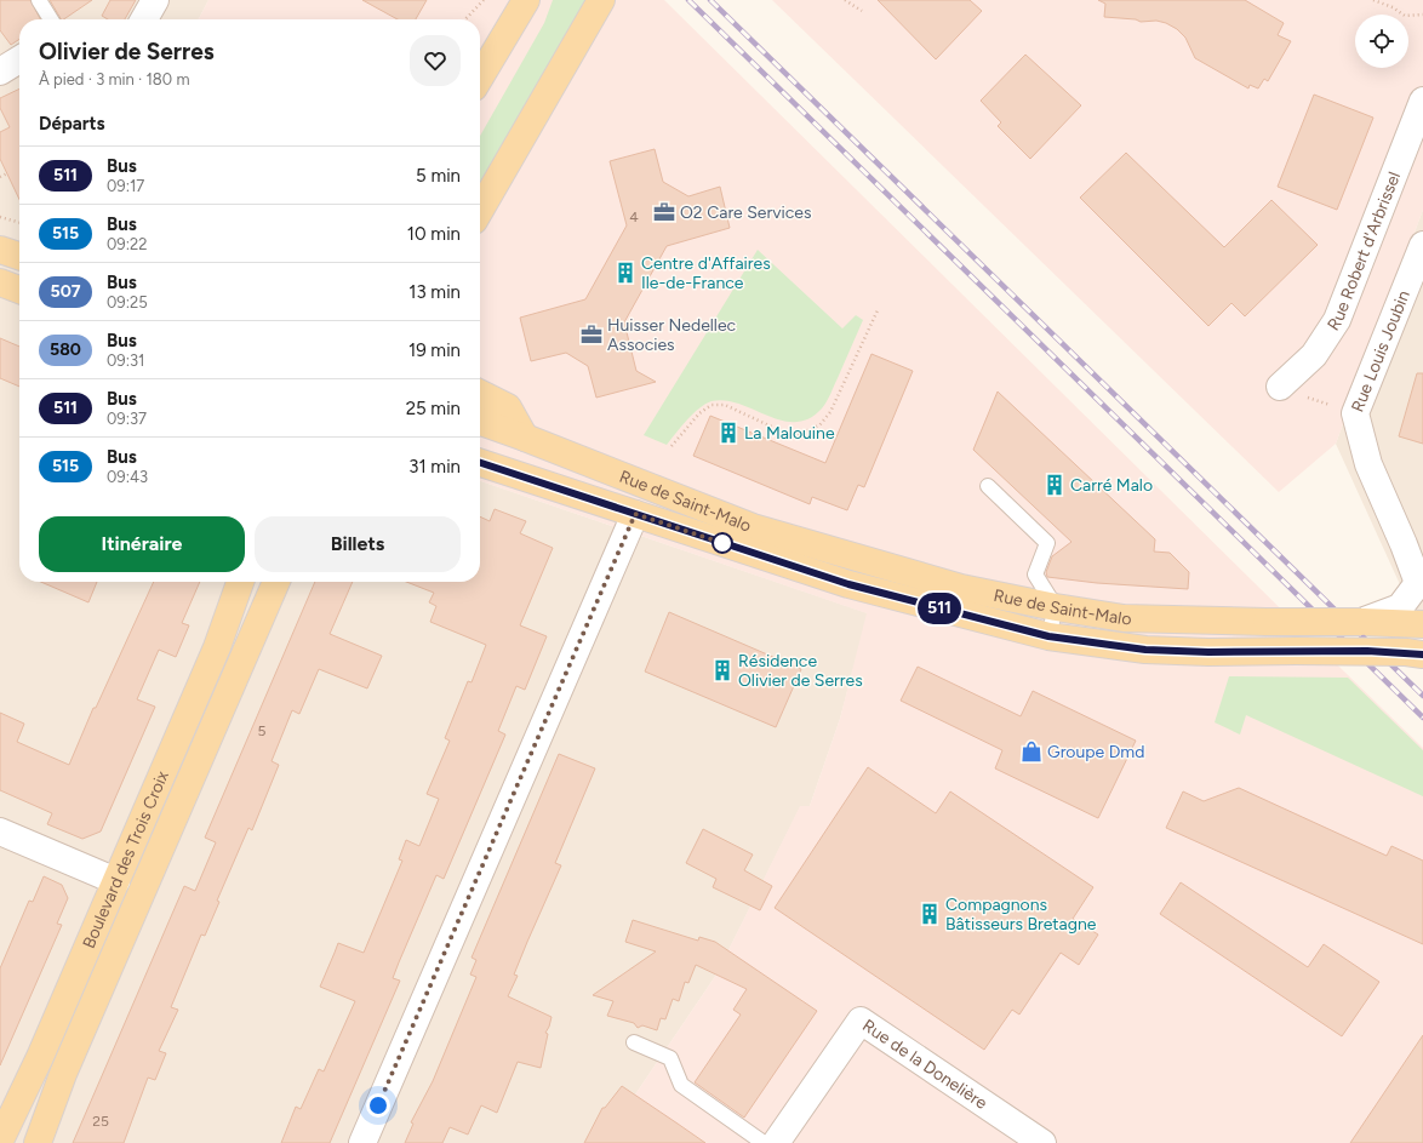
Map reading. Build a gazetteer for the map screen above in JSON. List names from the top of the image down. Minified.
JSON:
{"streets":{"main road":["Rue de Saint-Malo","Boulevard des Trois Croix"],"street":["Rue Robert d'Arbrissel","Rue Louis Joubin","Rue de la Donelière"]},"crossings":[["Rue Louis Joubin","Rue de Saint-Malo"]],"places":{"office":["O2 Care Services","Huisser Nedellec Associes"],"building":["Centre d'Affaires Ile-de-France","La Malouine","Carré Malo","Résidence Olivier de Serres","Compagnons Bâtisseurs Bretagne"],"shop":["Groupe Dmd"]},"lines":["bus line 511"],"house_numbers":["4","5","25"],"page":{"on_map":"511","heading":[["Olivier de Serres","À pied · 3 min · 180 m"],"Départs"],"list":[{"mark":"511","name":"Bus","note":"09:17","value":"5 min"},{"mark":"515","name":"Bus","note":"09:22","value":"10 min"},{"mark":"507","name":"Bus","note":"09:25","value":"13 min"},{"mark":"580","name":"Bus","note":"09:31","value":"19 min"},{"mark":"511","name":"Bus","note":"09:37","value":"25 min"},{"mark":"515","name":"Bus","note":"09:43","value":"31 min"}],"buttons":["Itinéraire","Billets"]}}
